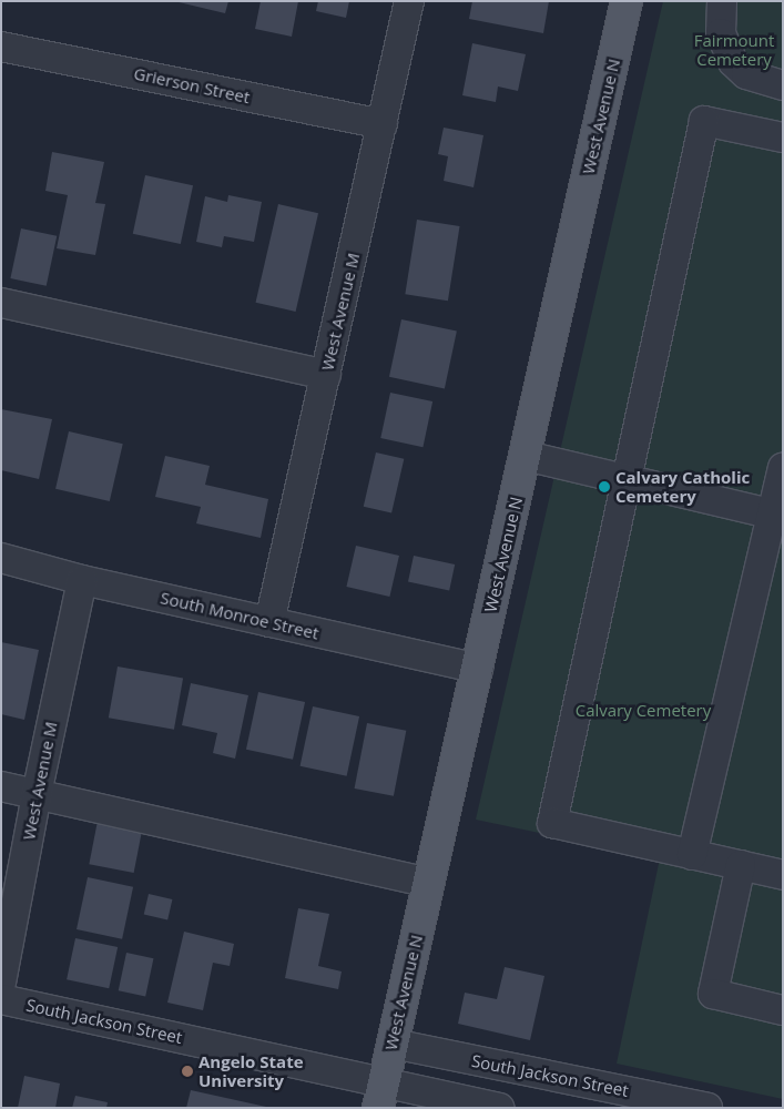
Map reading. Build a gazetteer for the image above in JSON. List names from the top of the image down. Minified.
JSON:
{"streets":{"main road":["West Avenue N"],"street":["Grierson Street","West Avenue M","South Monroe Street","South Jackson Street"]},"crossings":[["Grierson Street","West Avenue M"],["West Avenue N","South Monroe Street"],["West Avenue N","South Jackson Street"],["West Avenue M","South Monroe Street"]],"parks":["Fairmount Cemetery","Calvary Cemetery"],"places":["Calvary Catholic Cemetery","Angelo State University"]}
